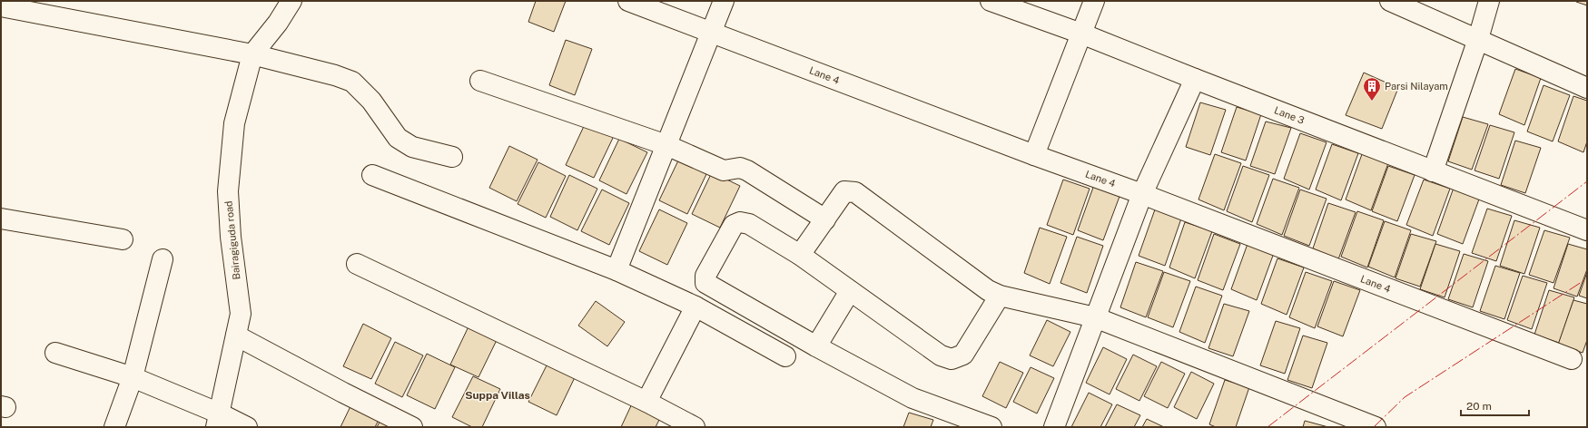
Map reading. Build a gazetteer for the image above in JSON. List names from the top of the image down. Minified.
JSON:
{"streets":{"street":["Lane 4","Lane 3","Bairagiguda road"]},"districts":["Suppa Villas"],"places":{"building":["Parsi Nilayam"]},"scale_bar":"20 m"}
